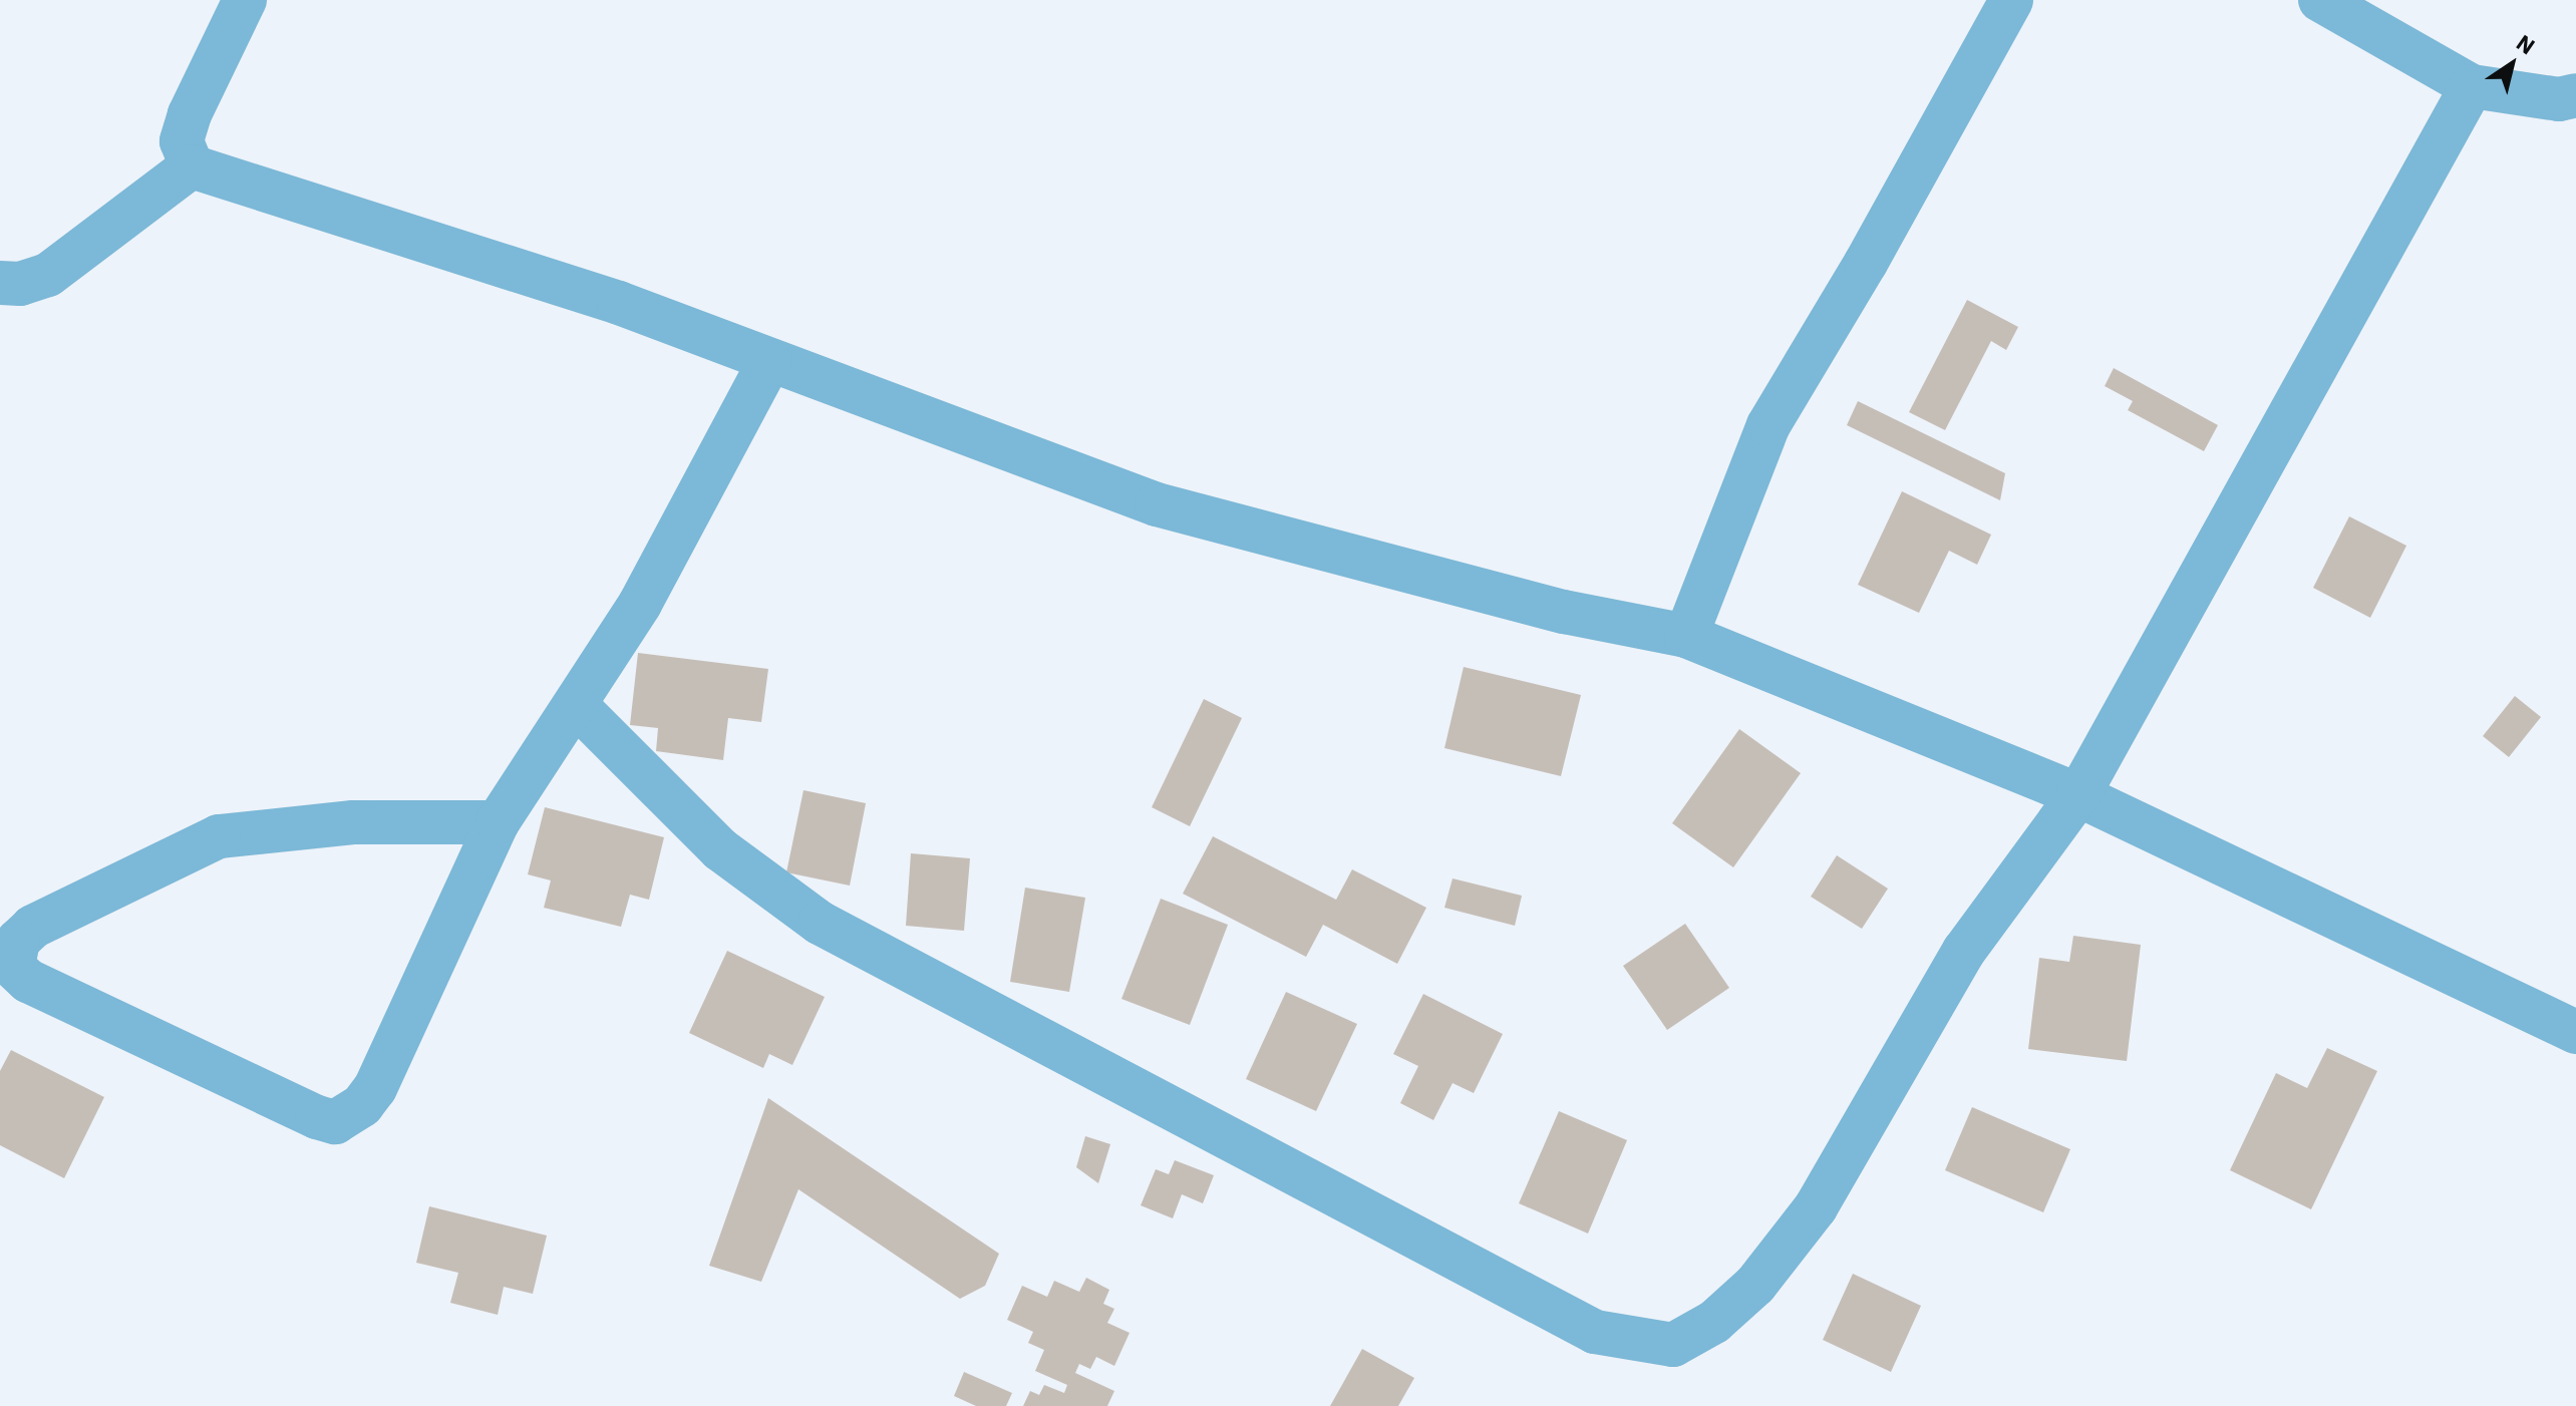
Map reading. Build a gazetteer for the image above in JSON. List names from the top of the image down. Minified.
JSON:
{"north":"top right"}
